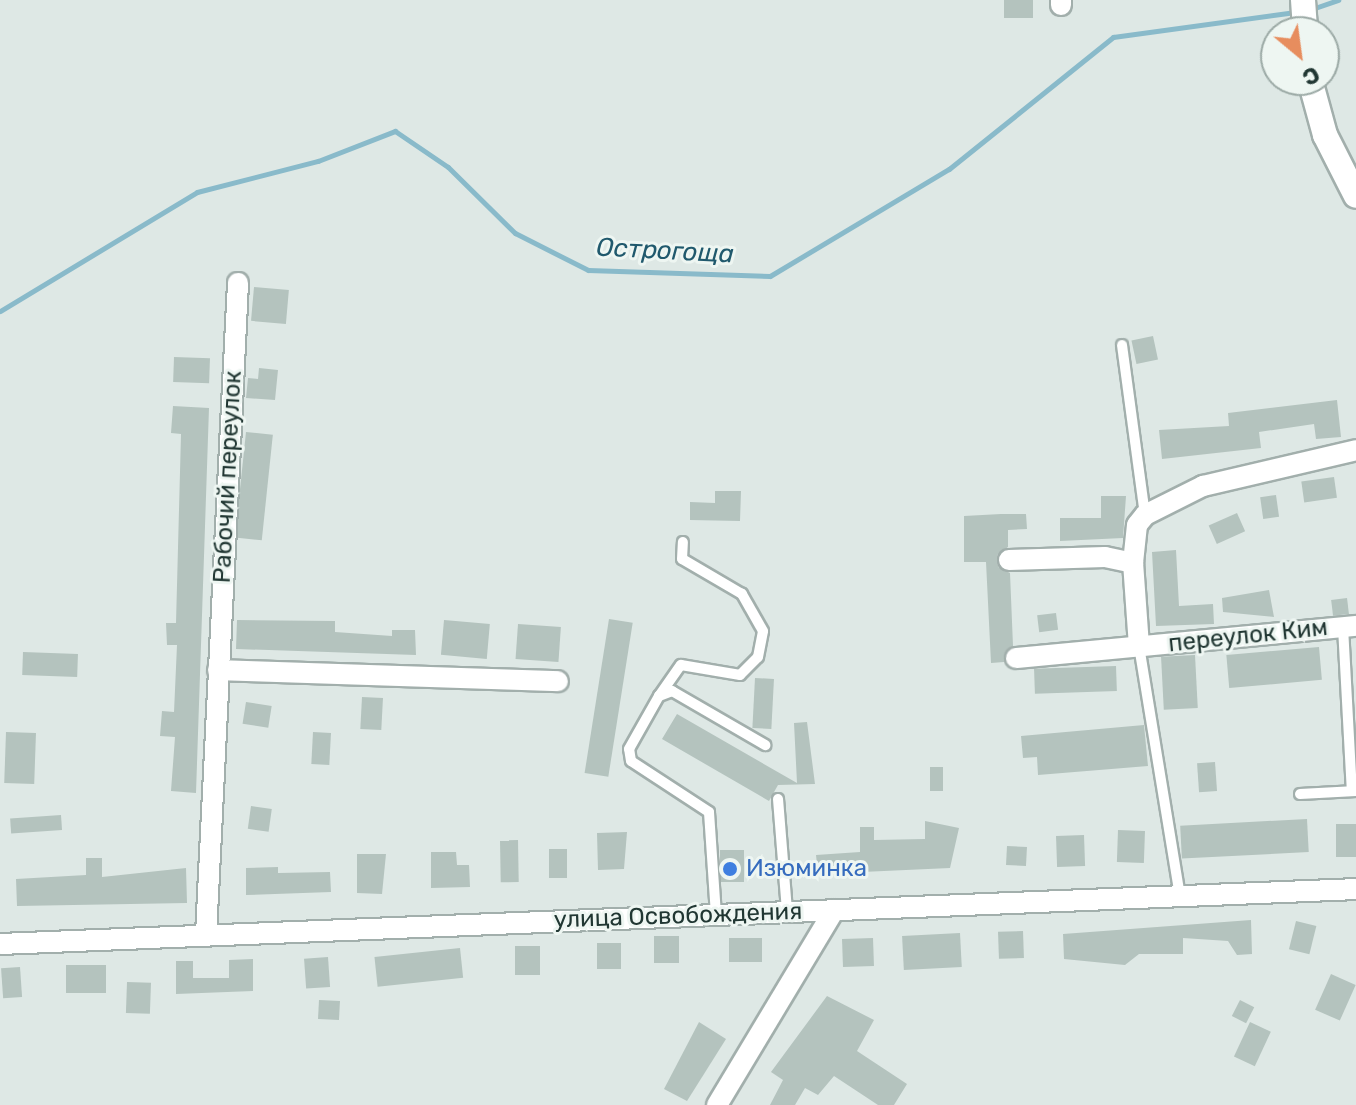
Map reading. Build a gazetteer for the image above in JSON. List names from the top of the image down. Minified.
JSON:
{"streets":{"street":["Рабочий переулок","переулок Ким","улица Освобождения"]},"crossings":[["Рабочий переулок","улица Освобождения"]],"water":["Острогоща"],"places":["Изюминка"],"north":"bottom right"}
